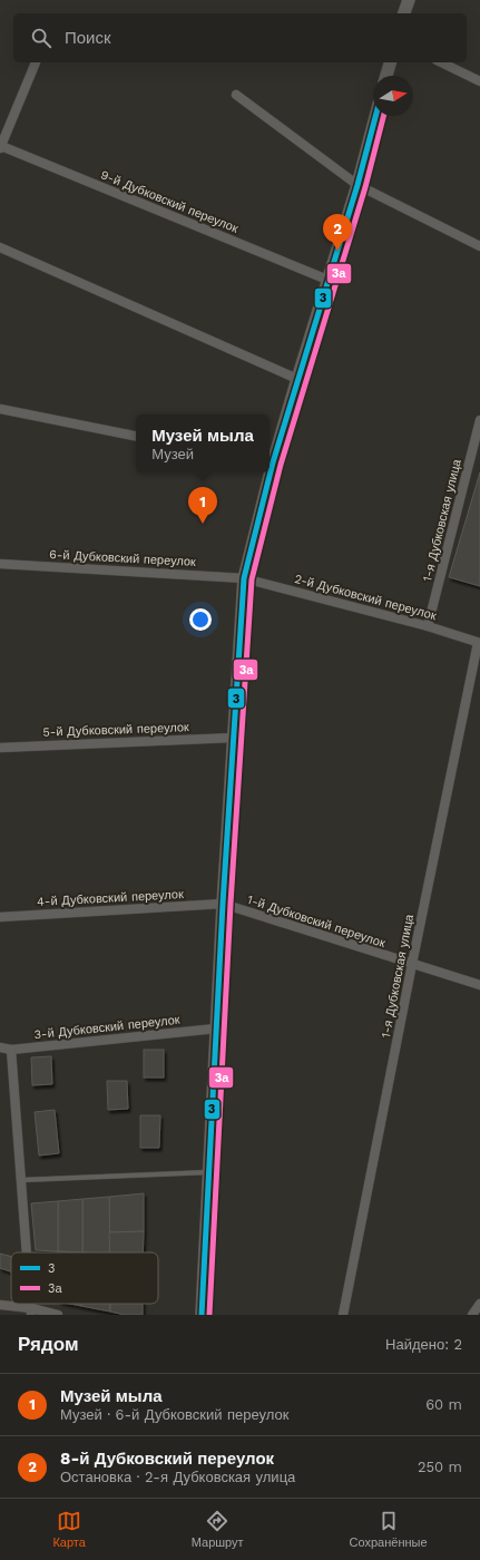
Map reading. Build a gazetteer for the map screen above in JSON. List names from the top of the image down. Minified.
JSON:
{"streets":{"street":["9-й Дубковский переулок","1-я Дубковская улица","6-й Дубковский переулок","2-й Дубковский переулок","5-й Дубковский переулок","4-й Дубковский переулок","1-й Дубковский переулок","3-й Дубковский переулок"]},"crossings":[["1-я Дубковская улица","2-й Дубковский переулок"],["1-я Дубковская улица","1-й Дубковский переулок"],["6-й Дубковский переулок","2-й Дубковский переулок"],["4-й Дубковский переулок","1-й Дубковский переулок"]],"lines":["transit line 3","transit line 3а"],"legend":["3","3а"],"north":"right","page":{"search":"Поиск","pins":["2","1"],"popup":["Музей мыла","Музей"],"heading":["Рядом","Найдено: 2"],"list":[{"mark":"1","name":"Музей мыла","note":"Музей · 6-й Дубковский переулок","value":"60 m"},{"mark":"2","name":"8-й Дубковский переулок","note":"Остановка · 2-я Дубковская улица","value":"250 m"}],"nav":["Карта","Маршрут","Сохранённые"]}}
